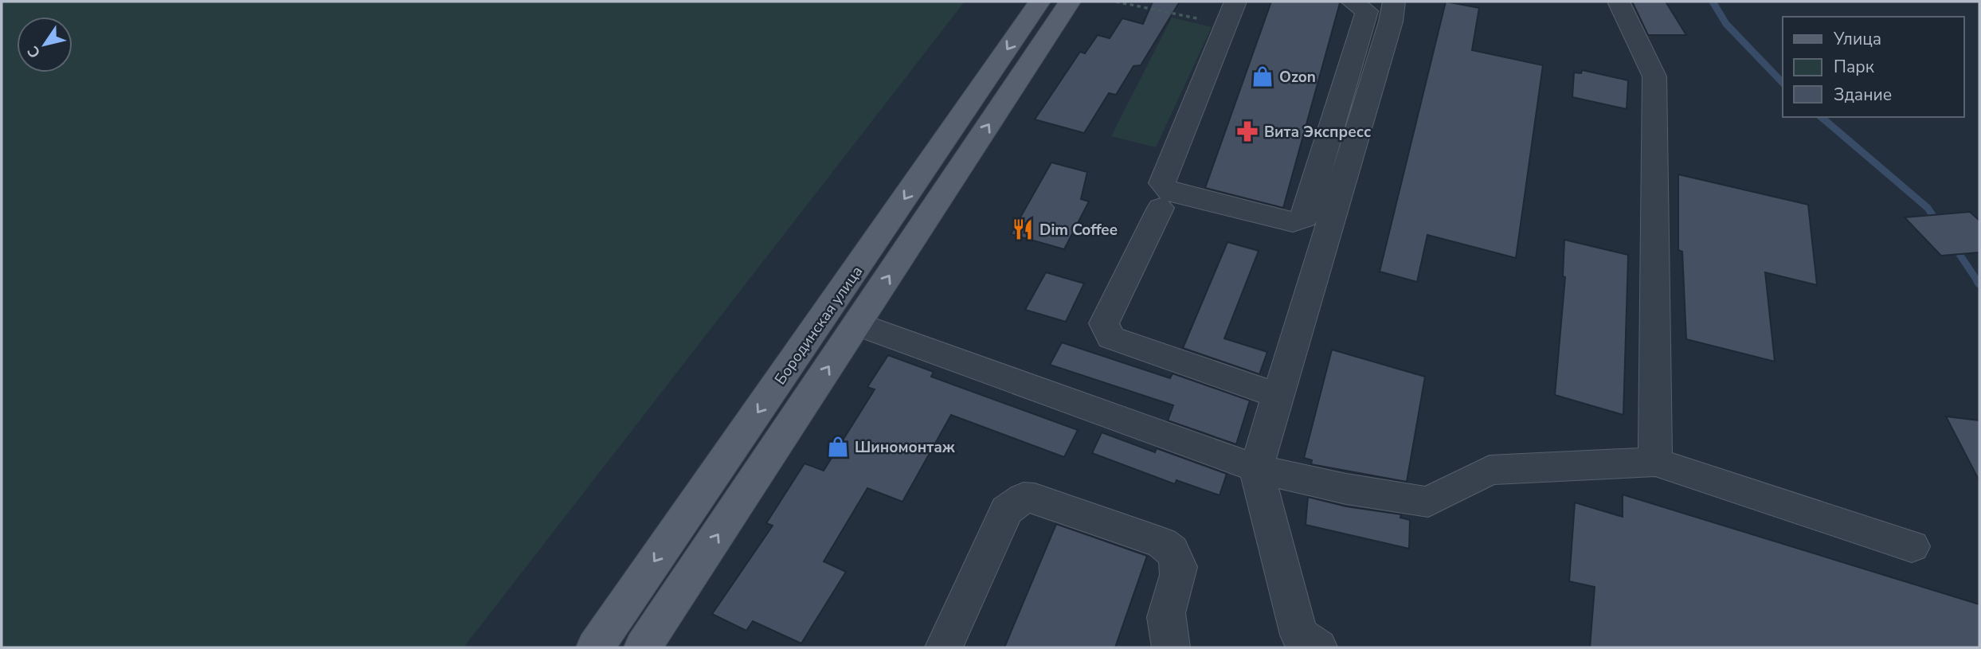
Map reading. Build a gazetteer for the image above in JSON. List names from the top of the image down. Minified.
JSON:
{"streets":{"main road":["Бородинская улица"]},"places":{"shop":["Ozon","Шиномонтаж"],"pharmacy":["Вита Экспресс"],"restaurant":["Dim Coffee"]},"legend":["Улица","Парк","Здание"],"north":"bottom left"}
